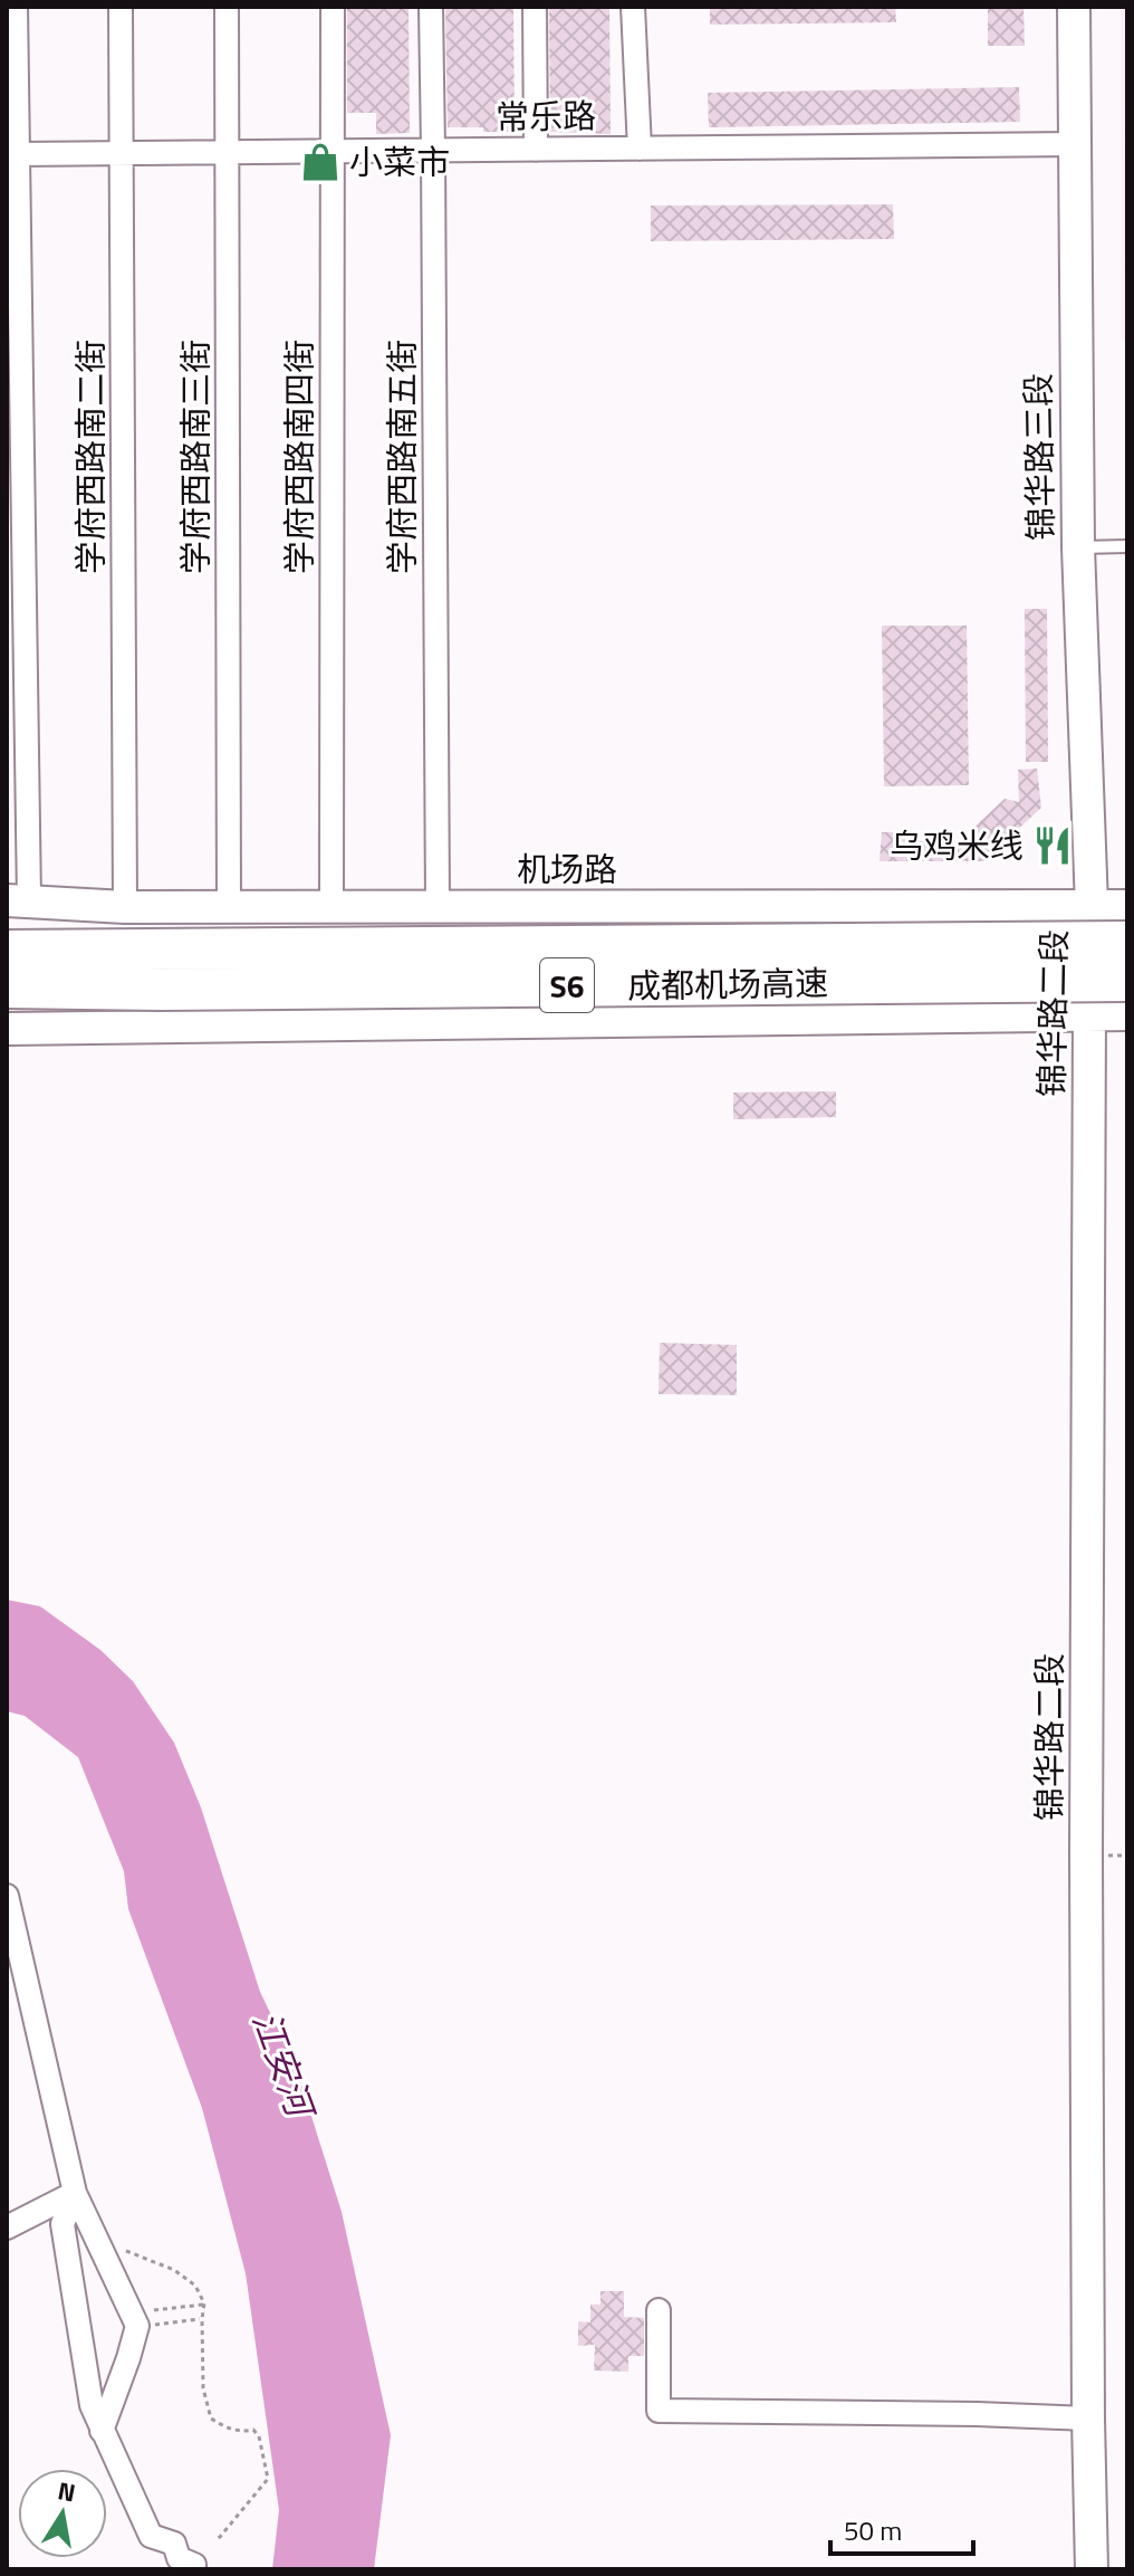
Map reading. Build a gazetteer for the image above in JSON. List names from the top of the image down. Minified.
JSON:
{"streets":{"highway":["成都机场高速","S6"],"main road":["锦华路三段","机场路","锦华路二段"],"street":["常乐路","学府西路南二街","学府西路南三街","学府西路南四街","学府西路南五街"]},"crossings":[["常乐路","学府西路南二街"],["常乐路","学府西路南三街"],["常乐路","学府西路南四街"],["常乐路","学府西路南五街"],["常乐路","锦华路三段"],["学府西路南二街","机场路"],["学府西路南三街","机场路"],["学府西路南四街","机场路"],["学府西路南五街","机场路"],["锦华路三段","机场路"],["锦华路三段","锦华路二段"],["机场路","锦华路二段"]],"water":["江安河"],"places":{"shop":["小菜市"],"restaurant":["乌鸡米线"]},"scale_bar":"50 m","north":"top"}
